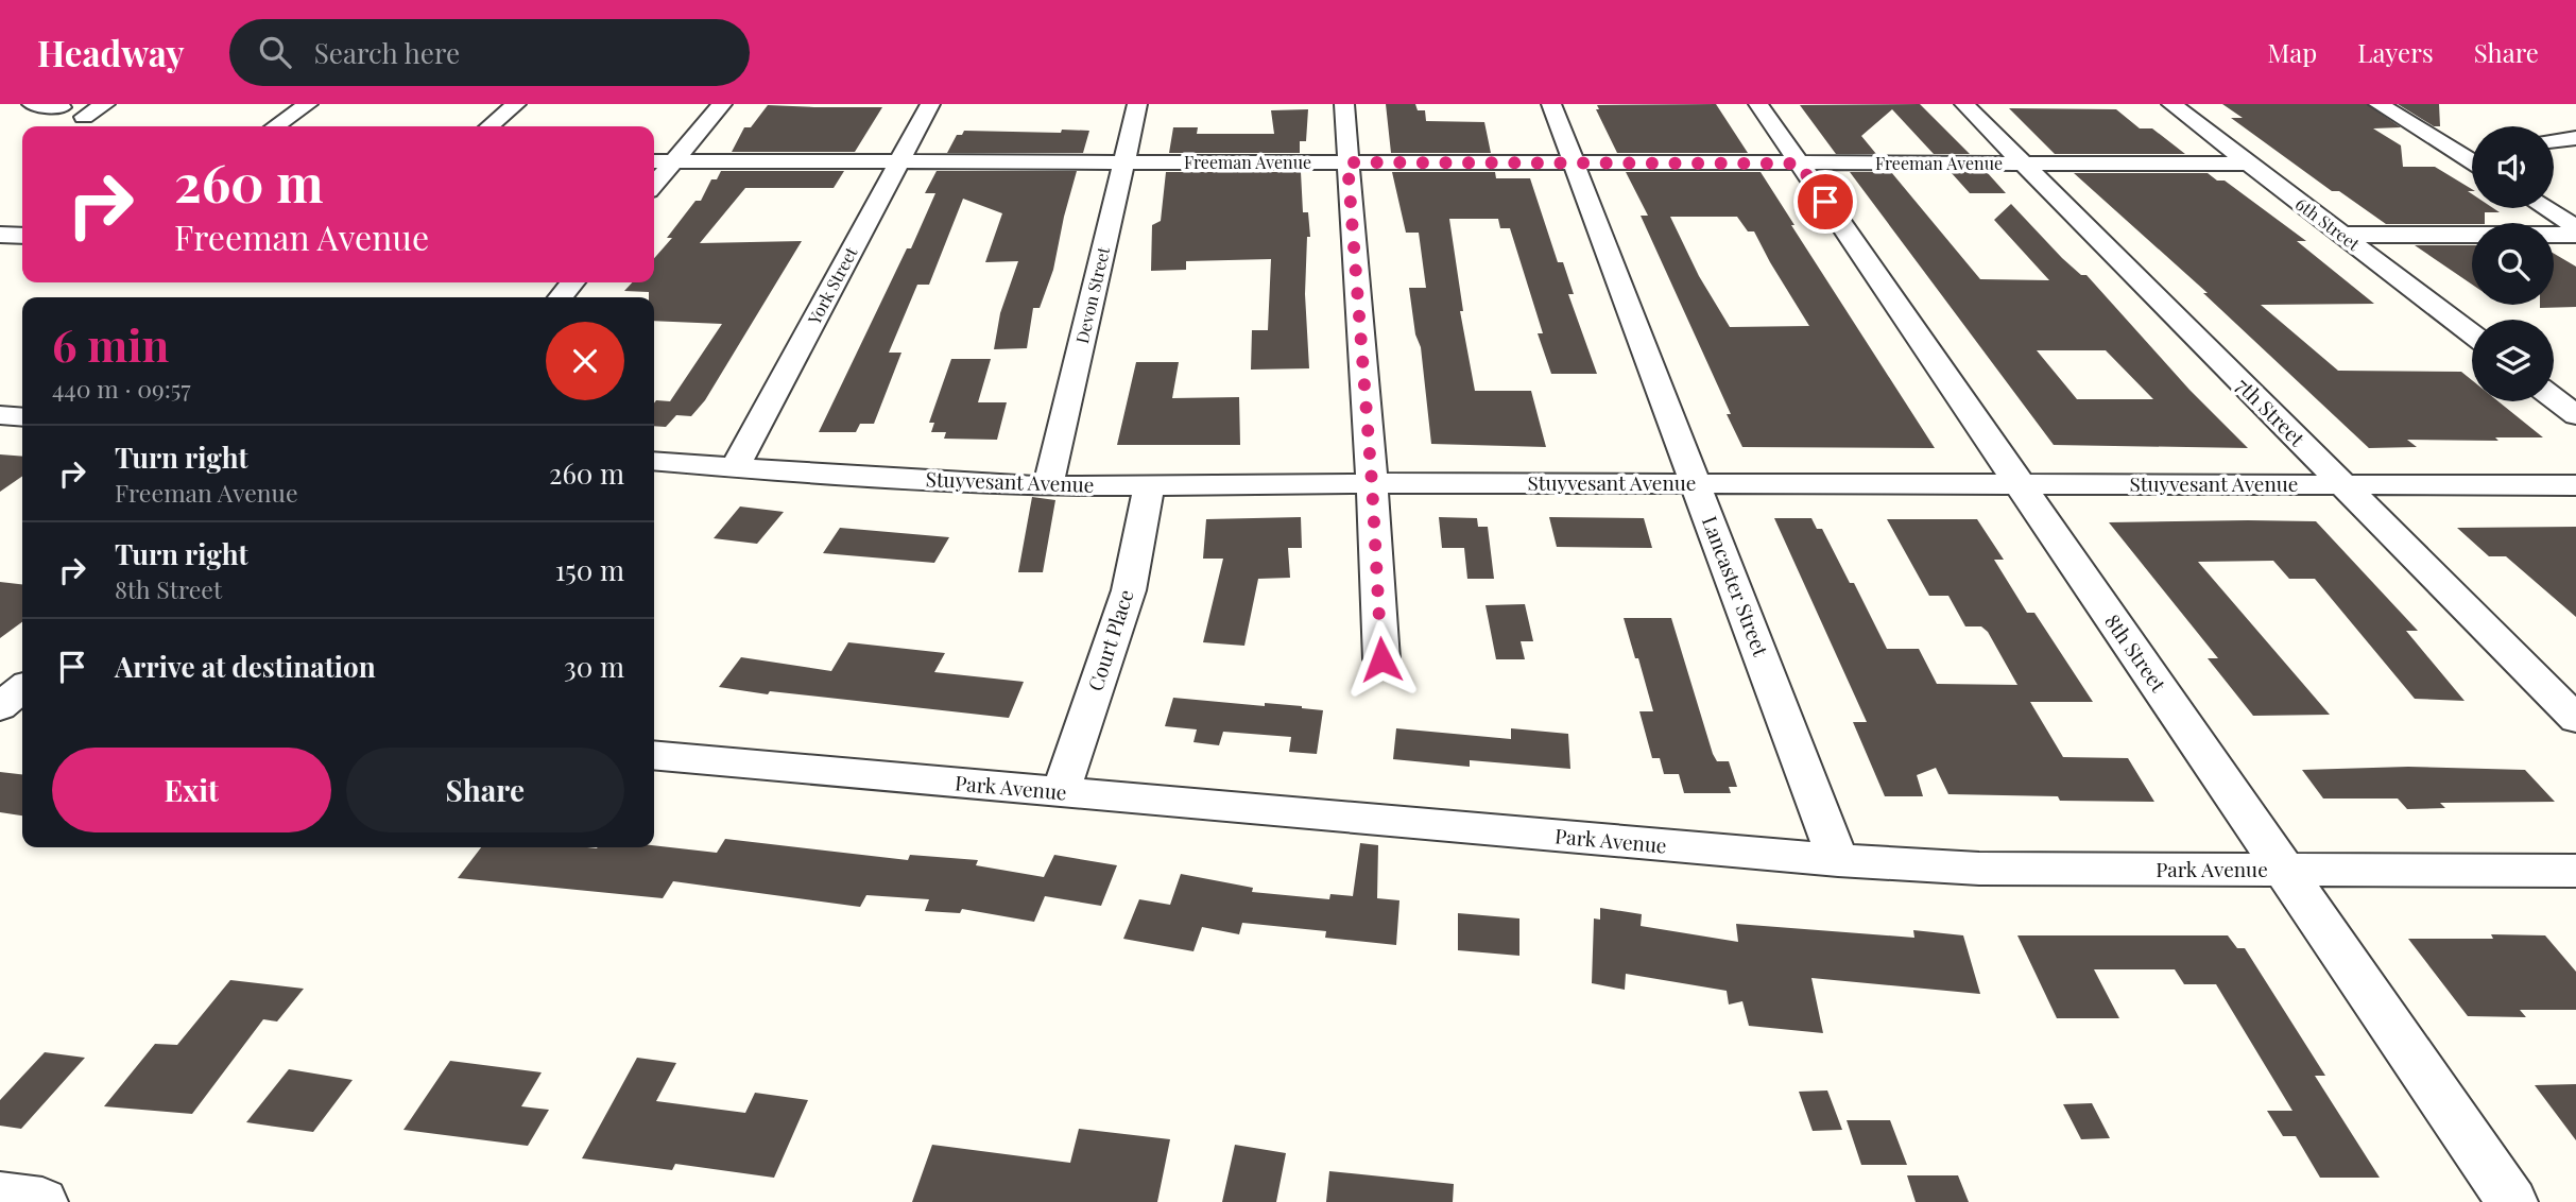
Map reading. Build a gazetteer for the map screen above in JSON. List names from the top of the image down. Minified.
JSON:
{"streets":{"street":["Freeman Avenue","6th Street","York Street","Devon Street","7th Street","Stuyvesant Avenue","Lancaster Street","Court Place","8th Street","Park Avenue"]},"crossings":[["Freeman Avenue","6th Street"],["Freeman Avenue","York Street"],["Freeman Avenue","Devon Street"],["Freeman Avenue","7th Street"],["Freeman Avenue","Lancaster Street"],["Freeman Avenue","8th Street"],["York Street","Stuyvesant Avenue"],["Devon Street","Stuyvesant Avenue"],["7th Street","Stuyvesant Avenue"],["Stuyvesant Avenue","Lancaster Street"],["Stuyvesant Avenue","Court Place"],["Stuyvesant Avenue","8th Street"],["Lancaster Street","Park Avenue"],["Court Place","Park Avenue"],["8th Street","Park Avenue"]],"page":{"header":"Headway","search":"Search here","nav":["Map","Layers","Share"],"turn":["260 m","Freeman Avenue"],"heading":["6 min","440 m · 09:57"],"list":[{"name":"Turn right","note":"Freeman Avenue","value":"260 m"},{"name":"Turn right","note":"8th Street","value":"150 m"},{"name":"Arrive at destination","value":"30 m"}],"buttons":["Exit","Share"]}}
